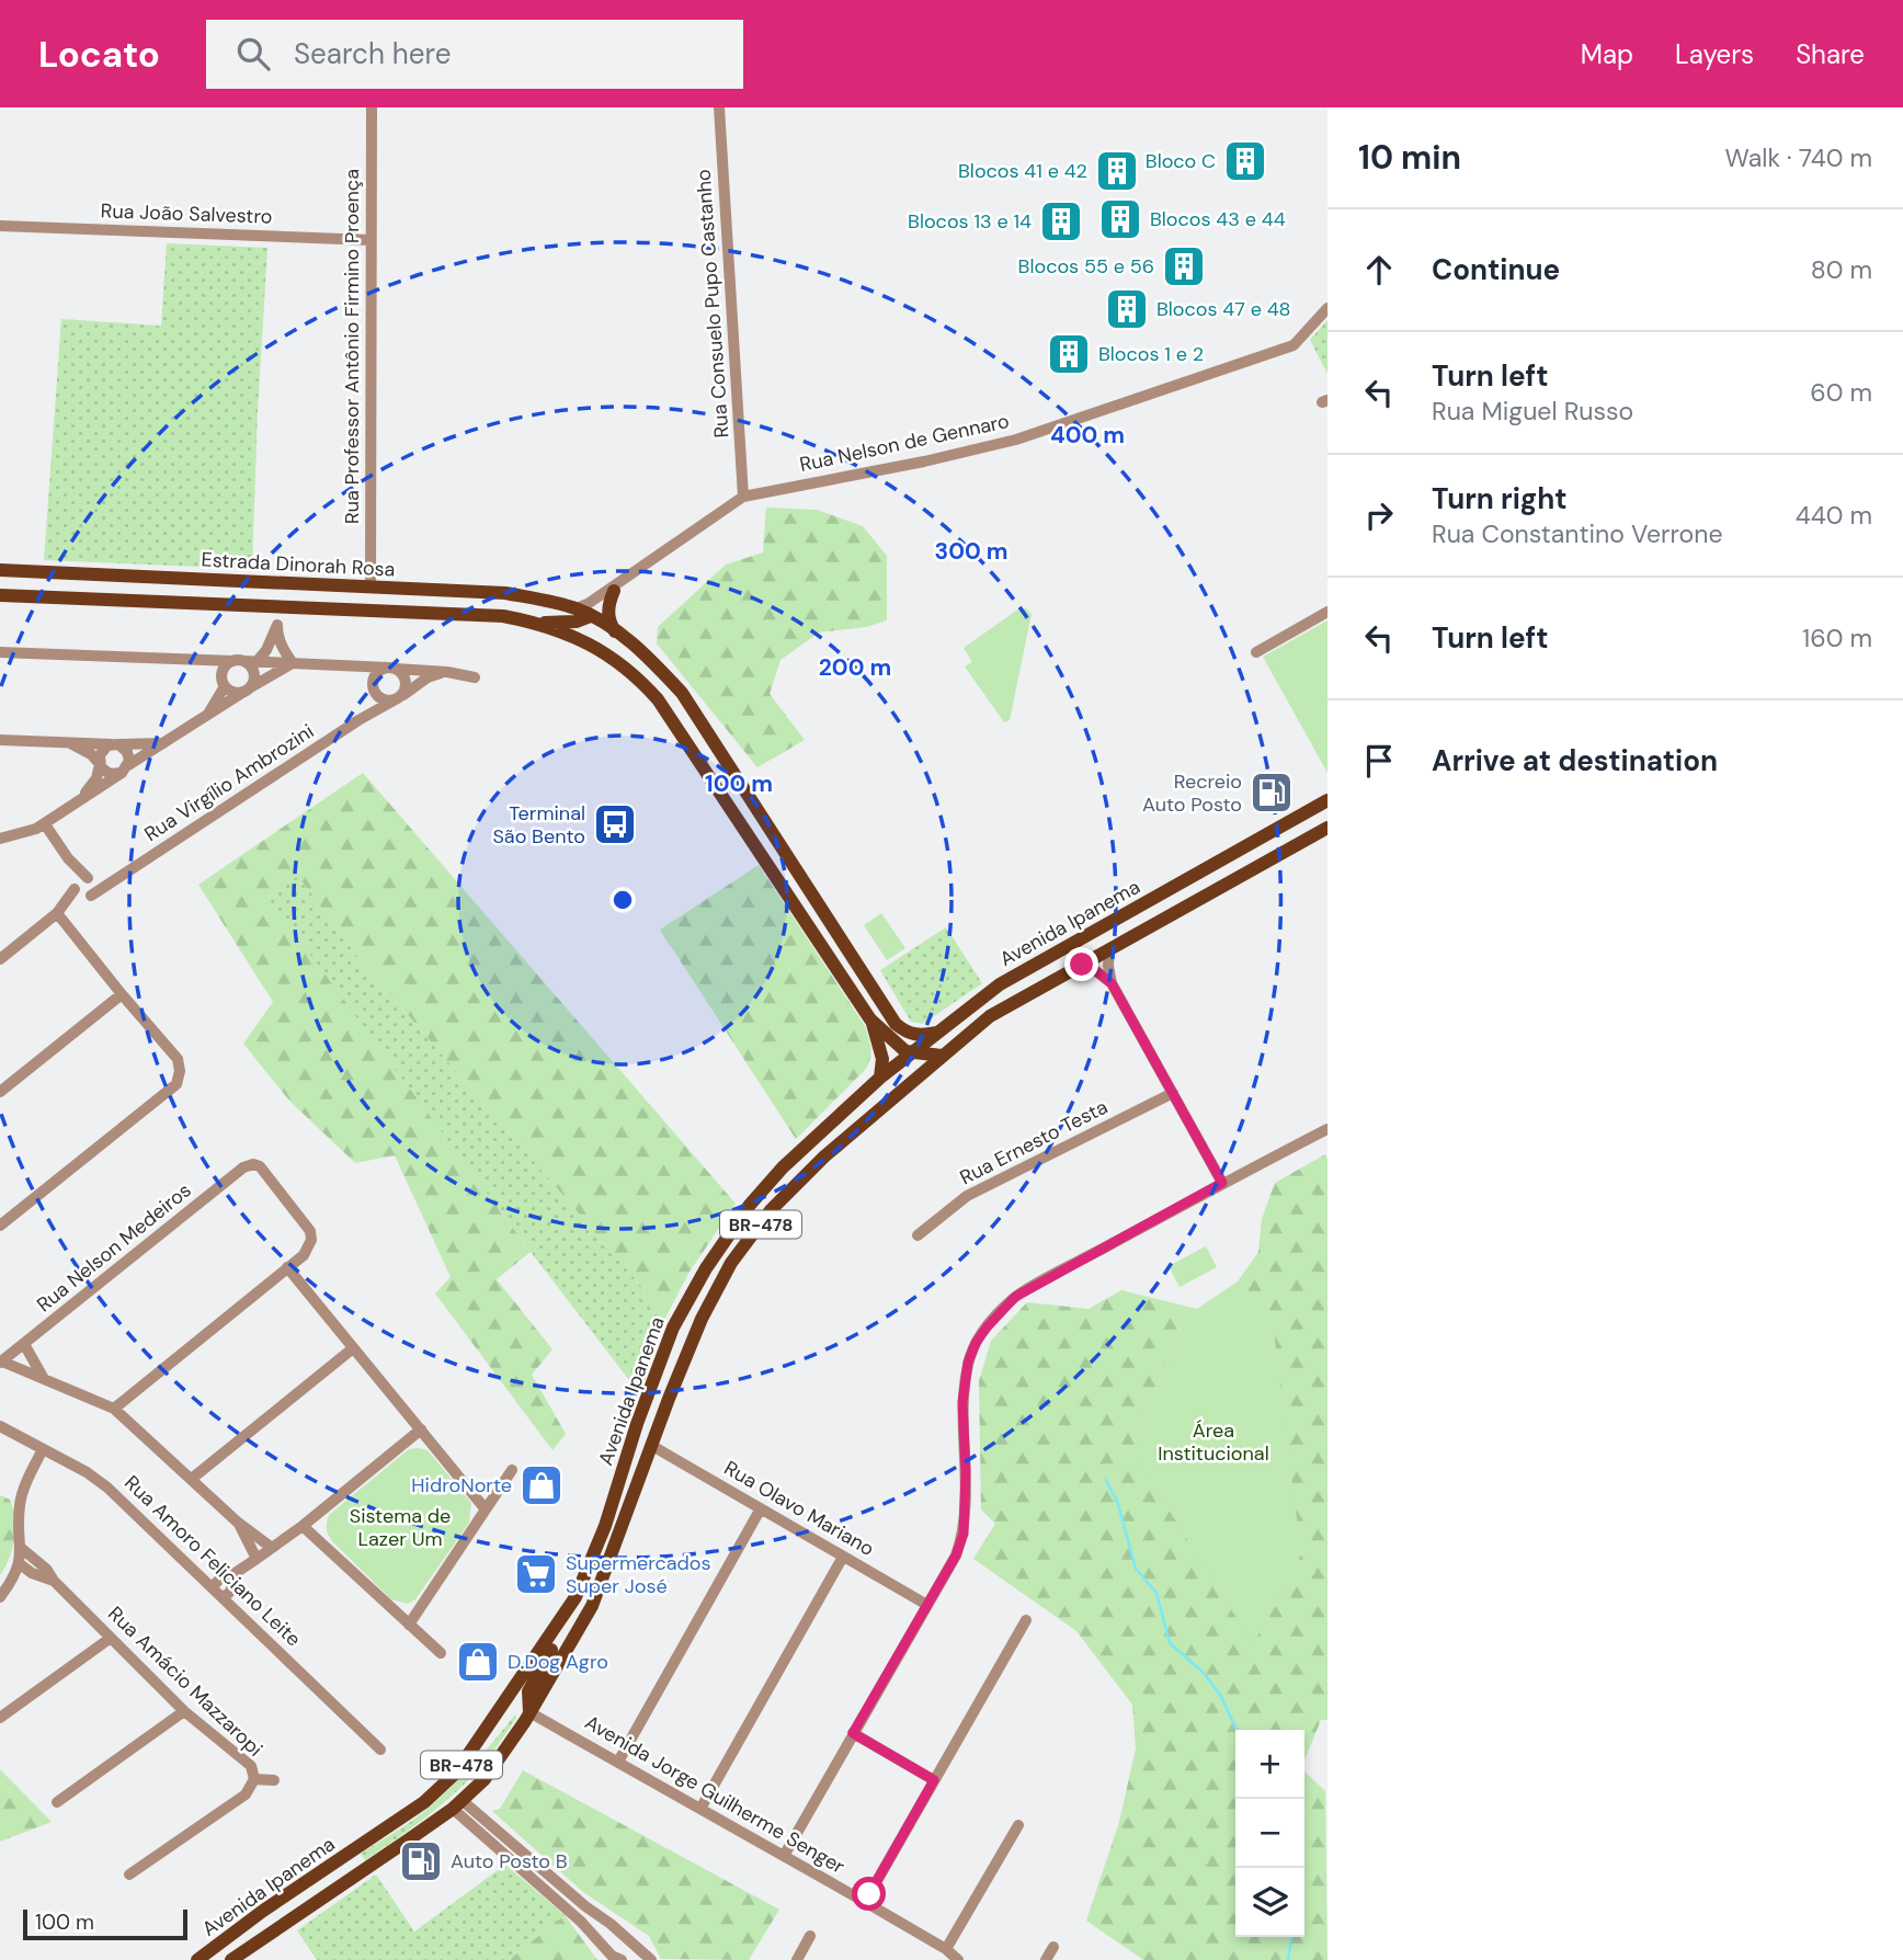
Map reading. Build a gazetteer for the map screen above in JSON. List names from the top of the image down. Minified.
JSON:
{"streets":{"main road":["Estrada Dinorah Rosa","Avenida Ipanema","BR-478"],"street":["Rua João Salvestro","Rua Consuelo Pupo Castanho","Rua Professor Antônio Firmino Proença","Rua Nelson de Gennaro","Rua Virgílio Ambrozini","Rua Ernesto Testa","Rua Nelson Medeiros","Rua Olavo Mariano","Rua Amoro Feliciano Leite","Rua Amácio Mazzaropi","Avenida Jorge Guilherme Senger"]},"crossings":[["Rua João Salvestro","Rua Professor Antônio Firmino Proença"],["Rua Consuelo Pupo Castanho","Rua Nelson de Gennaro"],["Rua Professor Antônio Firmino Proença","Estrada Dinorah Rosa"],["Rua Nelson de Gennaro","Estrada Dinorah Rosa"],["Estrada Dinorah Rosa","Avenida Ipanema"],["Avenida Ipanema","Rua Olavo Mariano"],["Avenida Ipanema","Avenida Jorge Guilherme Senger"]],"parks":["Área Institucional","Sistema de Lazer Um"],"places":{"building":["Bloco C","Blocos 41 e 42","Blocos 43 e 44","Blocos 13 e 14","Blocos 55 e 56","Blocos 47 e 48","Blocos 1 e 2"],"fuel station":["Recreio Auto Posto","Auto Posto B"],"bus stop":["Terminal São Bento"],"shop":["HidroNorte","D.Dog Agro"],"supermarket":["Supermercados Super José"]},"scale_bar":"100 m","page":{"header":"Locato","search":"Search here","nav":["Map","Layers","Share"],"heading":["10 min","Walk · 740 m"],"list":[["Continue","80 m"],["Turn left","Rua Miguel Russo","60 m"],["Turn right","Rua Constantino Verrone","440 m"],["Turn left","160 m"],"Arrive at destination"],"map_buttons":["+","−"],"scale":"100 m"},"rings":["400 m","300 m","200 m","100 m"]}
